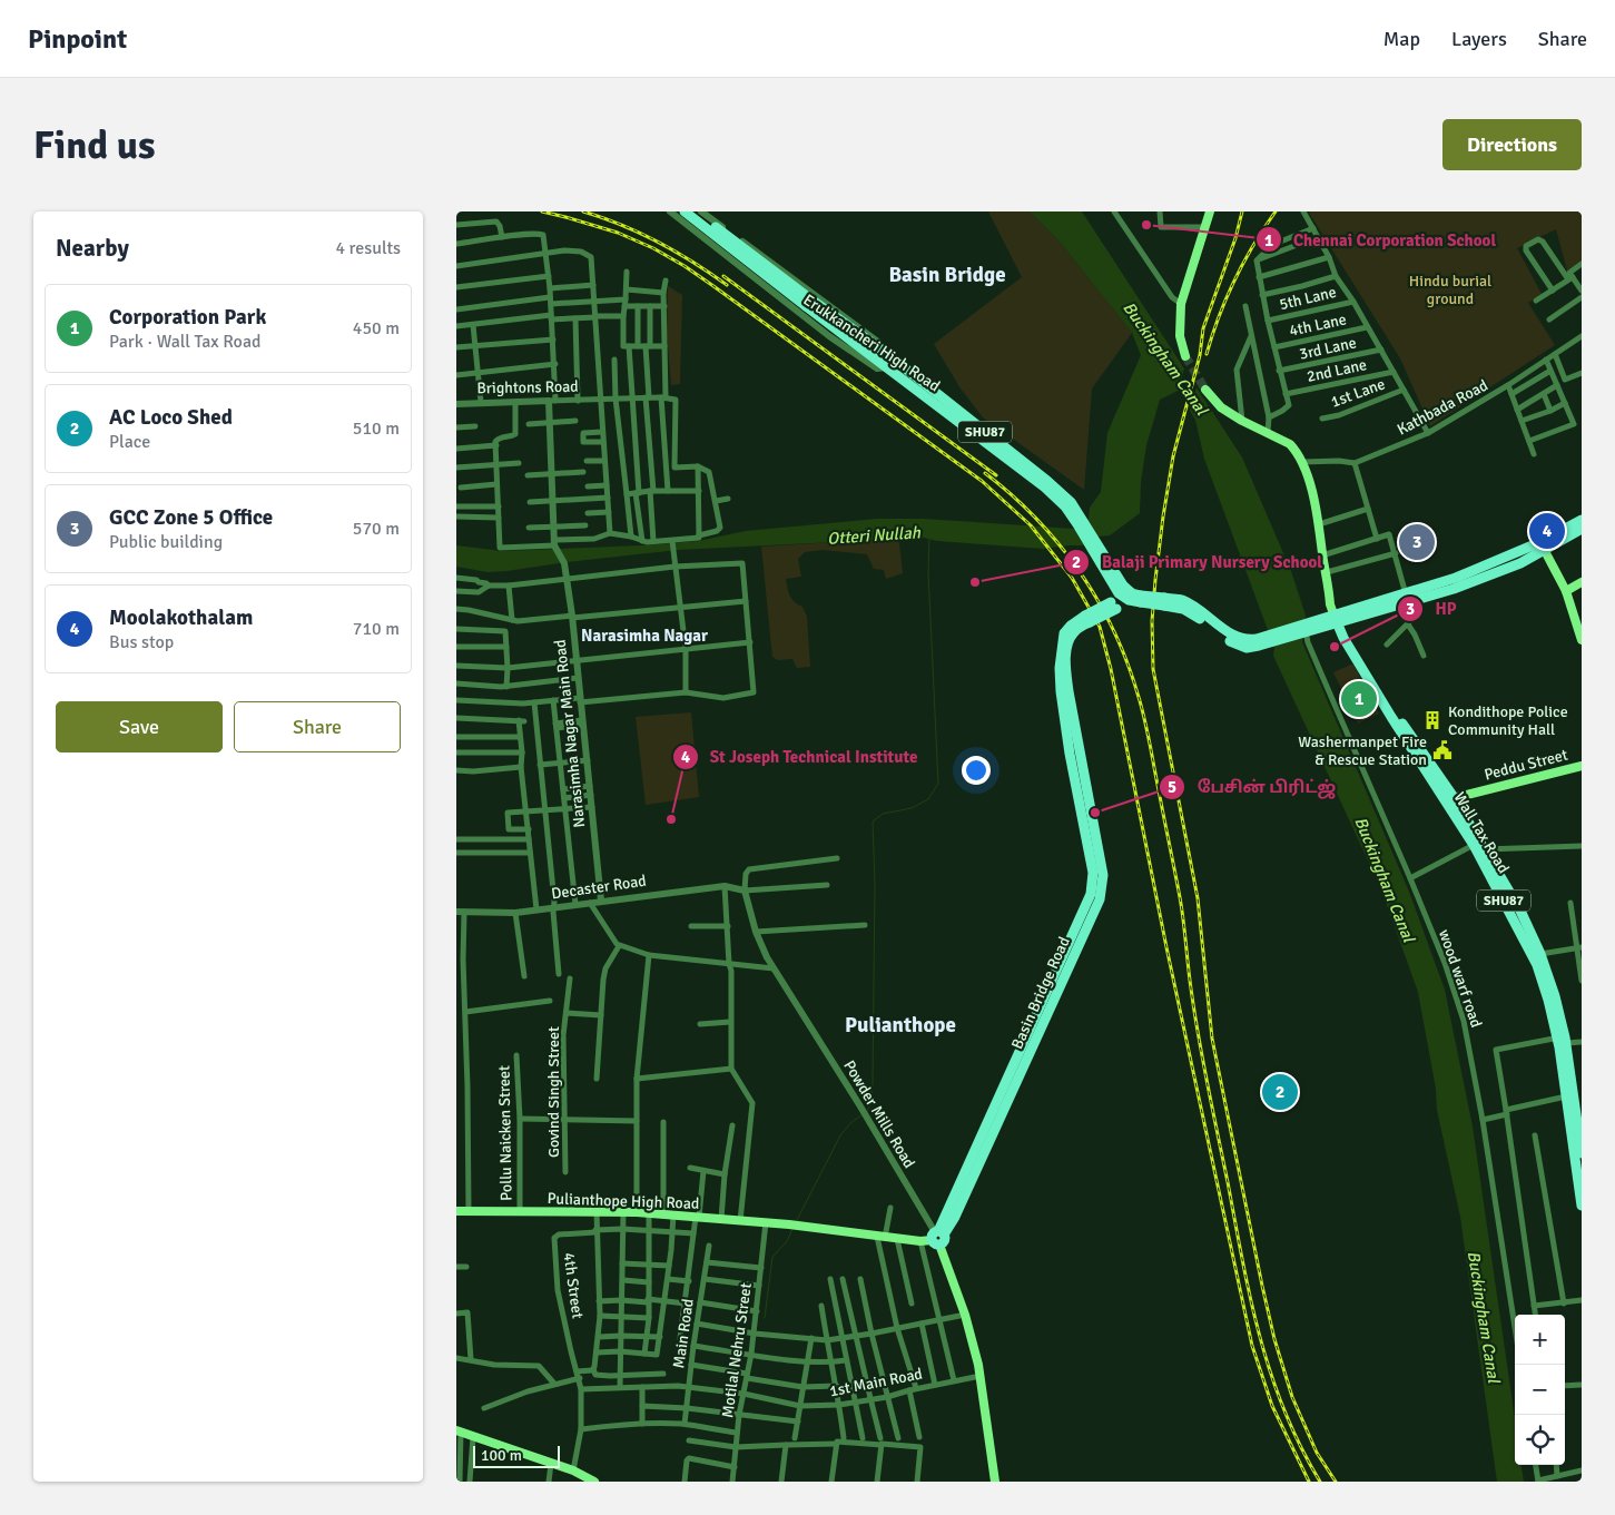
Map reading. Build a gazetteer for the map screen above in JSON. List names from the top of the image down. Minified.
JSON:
{"streets":{"main road":["Erukkancheri High Road","SHU87","Peddu Street","Wall Tax Road","Basin Bridge Road","Pulianthope High Road"],"street":["5th Lane","4th Lane","3rd Lane","2nd Lane","Brightons Road","1st Lane","Kathbada Road","Narasimha Nagar Main Road","Decaster Road","wood warf road","Govind Singh Street","Powder Mills Road","Pollu Naicken Street","4th Street","Main Road","Motilal Nehru Street","1st Main Road"]},"crossings":[["Erukkancheri High Road","SHU87"],["SHU87","Basin Bridge Road"],["Narasimha Nagar Main Road","Decaster Road"],["Peddu Street","Wall Tax Road"],["Decaster Road","Powder Mills Road"],["Basin Bridge Road","Powder Mills Road"],["Basin Bridge Road","Pulianthope High Road"],["Powder Mills Road","Pulianthope High Road"],["Pollu Naicken Street","Pulianthope High Road"],["Pulianthope High Road","Motilal Nehru Street"],["Main Road","1st Main Road"],["Motilal Nehru Street","1st Main Road"]],"districts":["Basin Bridge","Narasimha Nagar","Pulianthope"],"water":["Buckingham Canal","Otteri Nullah"],"parks":["Hindu burial ground"],"places":{"other":["Chennai Corporation School","Balaji Primary Nursery School","HP","பேசின் பிரிட்ஜ்","St Joseph Technical Institute"],"building":["Kondithope Police Community Hall"],"public building":["Washermanpet Fire & Rescue Station"]},"scale_bar":"100 m","page":{"header":"Pinpoint","nav":["Map","Layers","Share"],"buttons":["Directions",["Save","Share"]],"title":"Find us","heading":["Nearby","4 results"],"list":[{"mark":"1","name":"Corporation Park","note":"Park · Wall Tax Road","value":"450 m"},{"mark":"2","name":"AC Loco Shed","note":"Place","value":"510 m"},{"mark":"3","name":"GCC Zone 5 Office","note":"Public building","value":"570 m"},{"mark":"4","name":"Moolakothalam","note":"Bus stop","value":"710 m"}],"pins":["4","3","1","2"],"map_buttons":["+","−"],"scale":"100 m"}}
